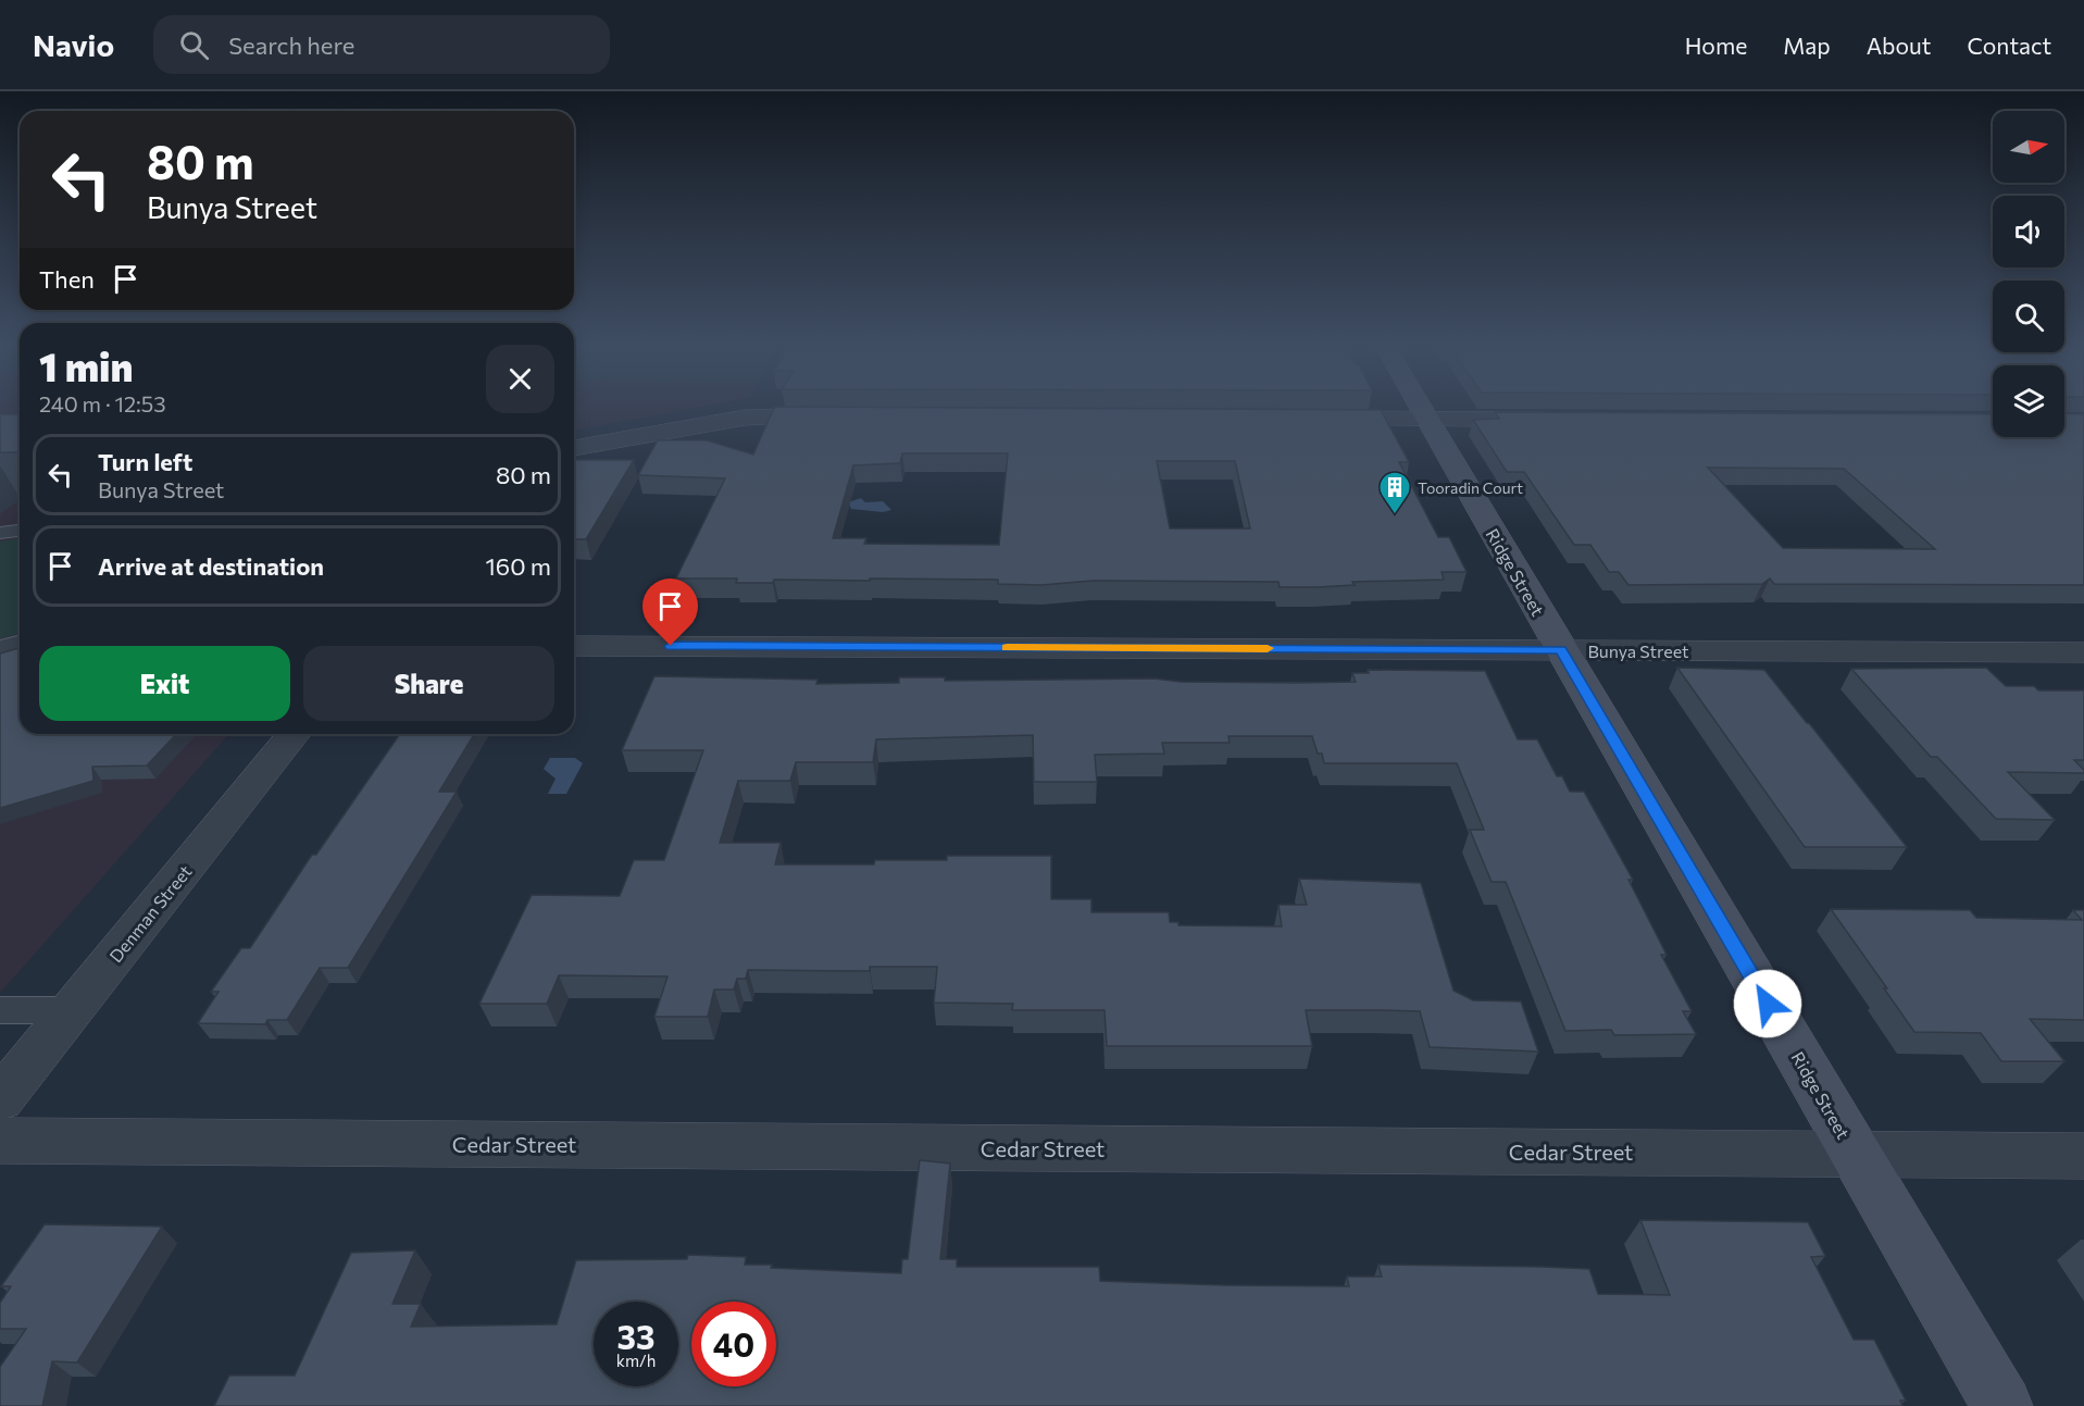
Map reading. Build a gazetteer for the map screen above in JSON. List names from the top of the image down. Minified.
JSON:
{"streets":{"street":["Ridge Street","Bunya Street","Denman Street","Cedar Street"]},"crossings":[["Ridge Street","Bunya Street"],["Ridge Street","Cedar Street"]],"places":{"building":["Tooradin Court"]},"north":"right","page":{"header":"Navio","search":"Search here","nav":["Home","Map","About","Contact"],"turn":["80 m","Bunya Street"],"then":"Then","heading":["1 min","240 m · 12:53"],"list":[{"name":"Turn left","note":"Bunya Street","value":"80 m"},{"name":"Arrive at destination","value":"160 m"}],"buttons":["Exit","Share"],"speed":"33 km/h","limit":"40"}}
